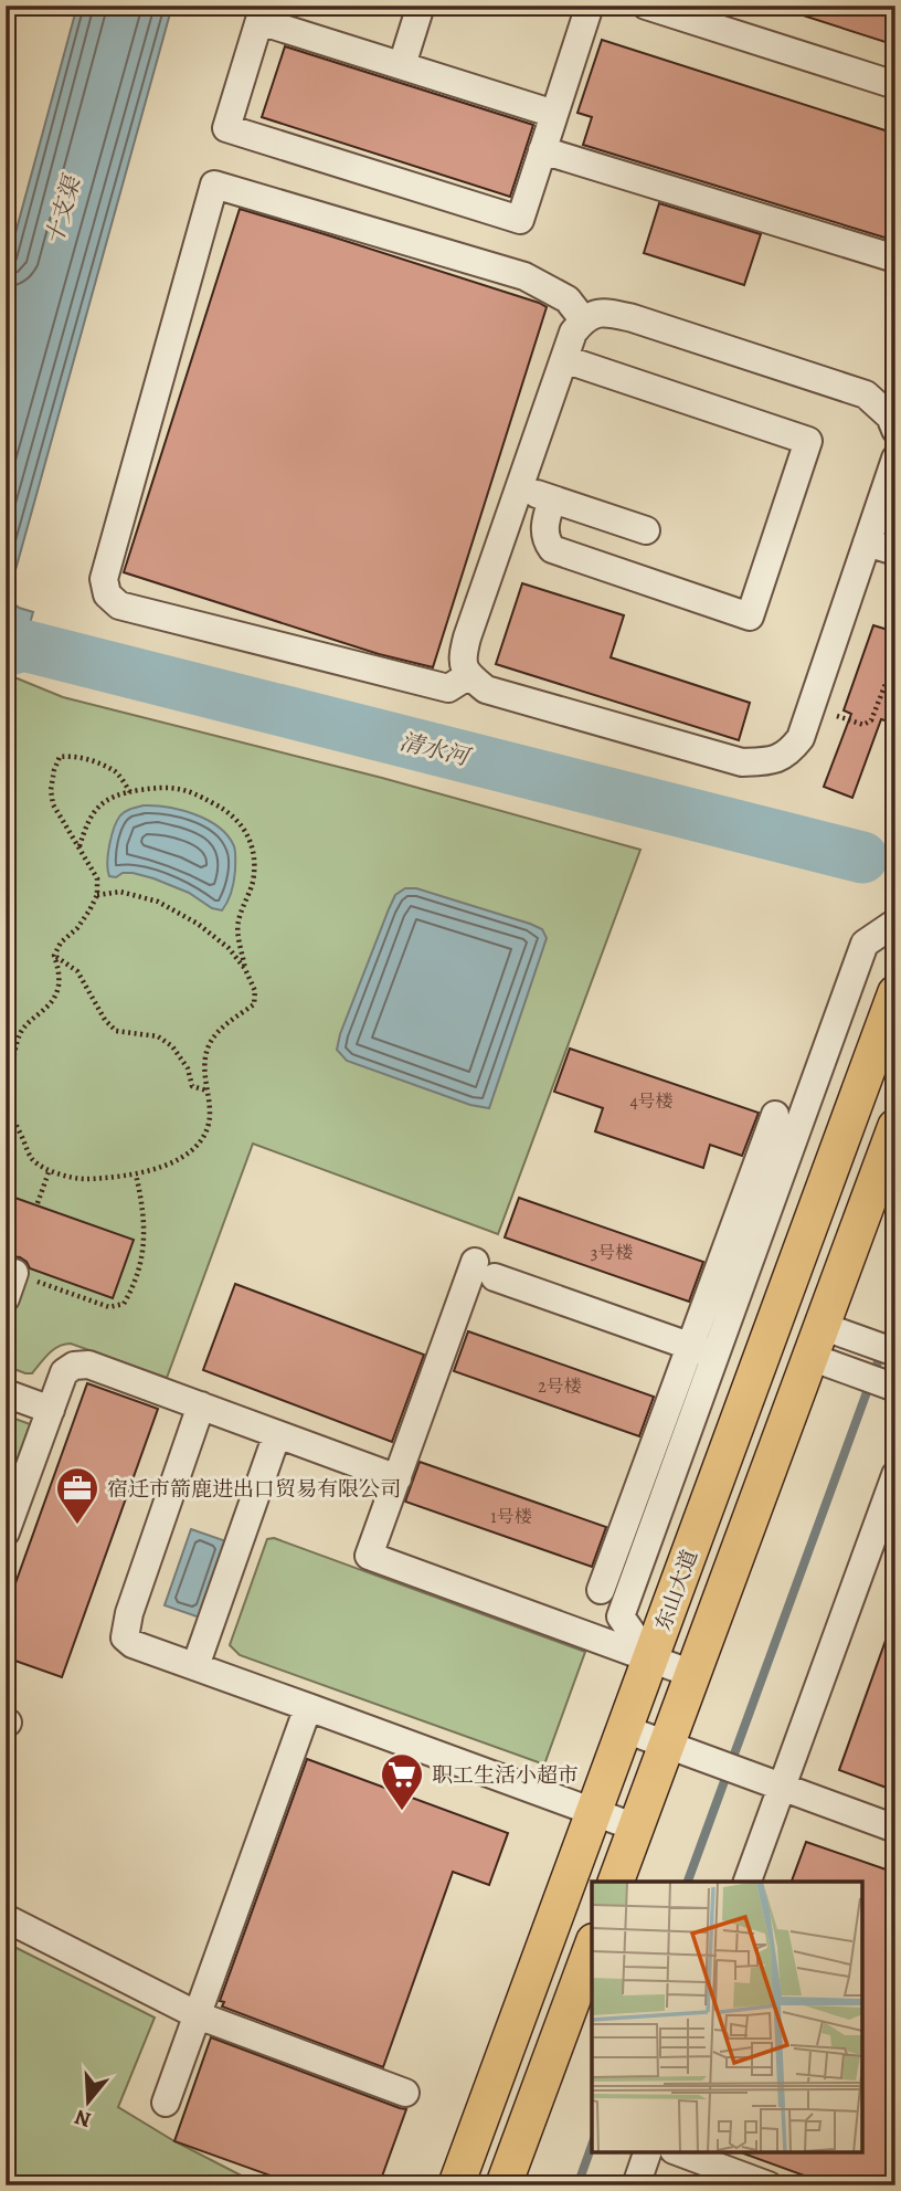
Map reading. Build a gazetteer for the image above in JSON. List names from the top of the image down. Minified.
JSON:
{"streets":{"main road":["东山大道"]},"water":["十支渠","清水河"],"places":{"office":["宿迁市箭鹿进出口贸易有限公司"],"supermarket":["职工生活小超市"]},"house_numbers":["4号楼","3号楼","2号楼","1号楼"],"north":"bottom"}
